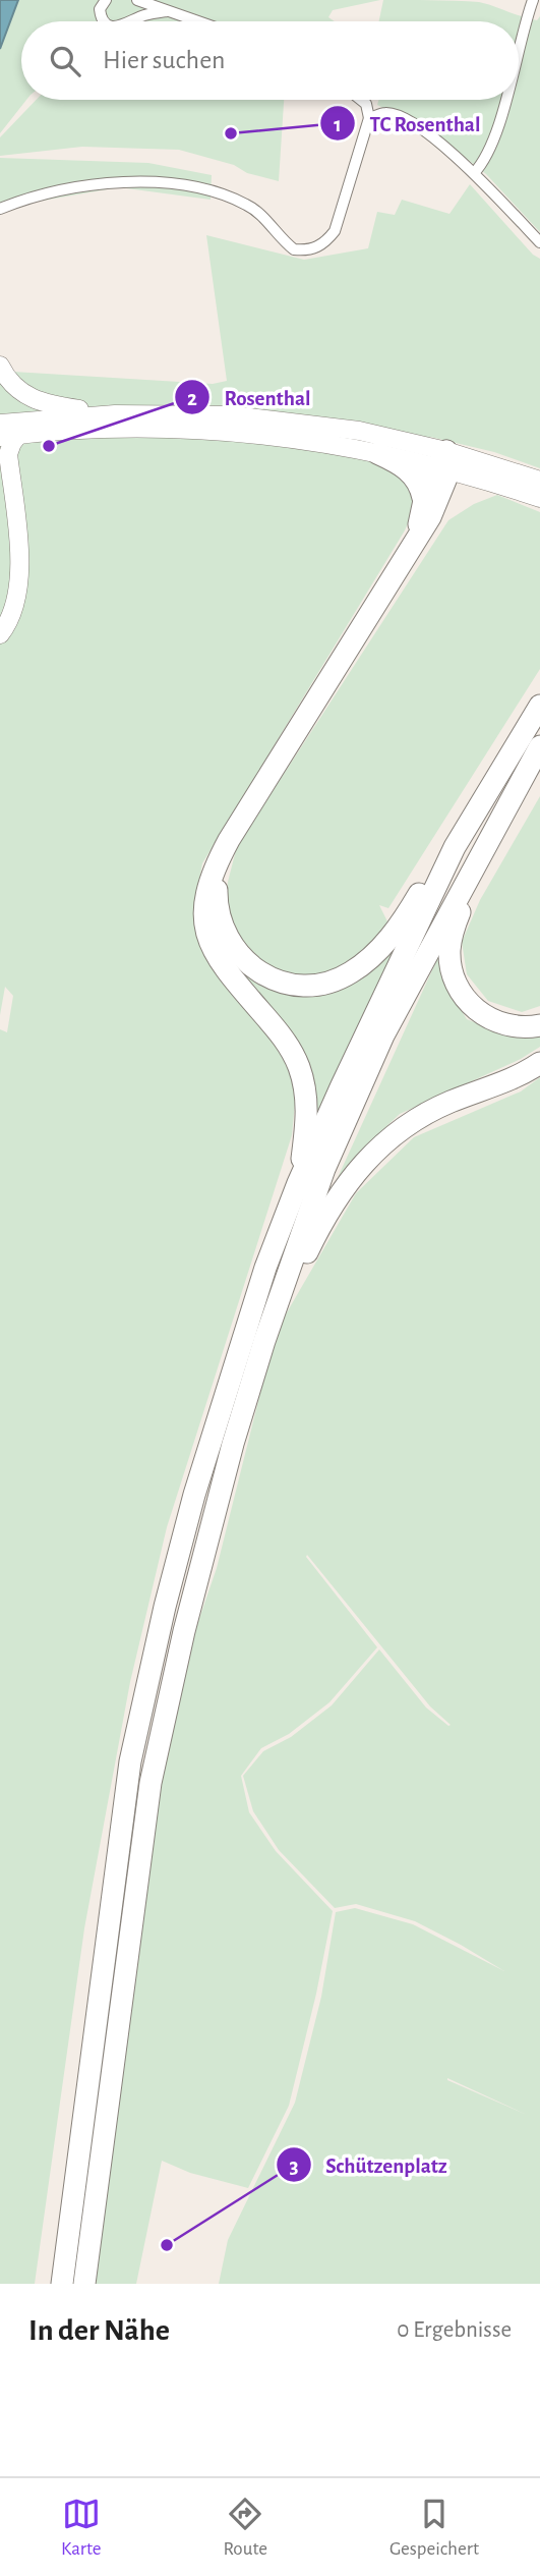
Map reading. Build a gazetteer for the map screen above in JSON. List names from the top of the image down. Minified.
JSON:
{"places":["TC Rosenthal","Rosenthal","Schützenplatz"],"page":{"search":"Hier suchen","heading":["In der Nähe","0 Ergebnisse"],"nav":["Karte","Route","Gespeichert"]}}
